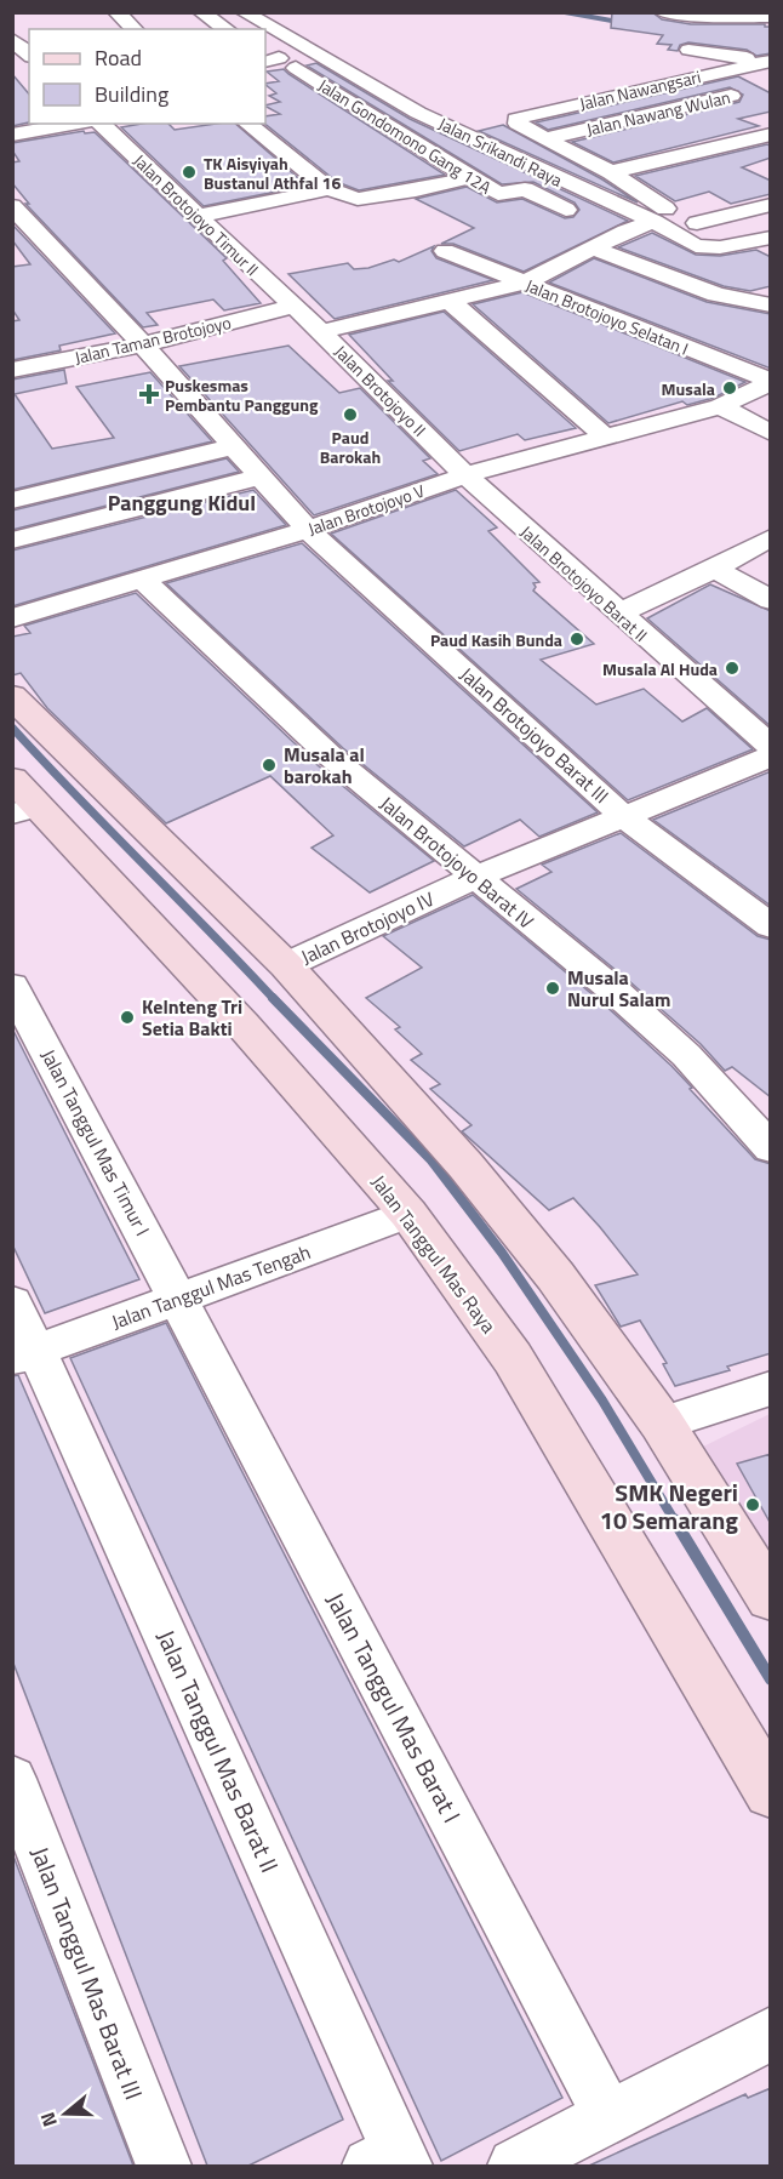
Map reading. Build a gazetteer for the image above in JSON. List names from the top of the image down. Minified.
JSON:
{"streets":{"street":["Jalan Nawangsari","Jalan Nawang Wulan","Jalan Gondomono Gang 12A","Jalan Srikandi Raya","Jalan Brotojoyo Timur II","Jalan Brotojoyo Selatan I","Jalan Taman Brotojoyo","Jalan Brotojoyo II","Jalan Brotojoyo V","Jalan Brotojoyo Barat II","Jalan Brotojoyo Barat III","Jalan Brotojoyo Barat IV","Jalan Brotojoyo IV","Jalan Tanggul Mas Timur I","Jalan Tanggul Mas Raya","Jalan Tanggul Mas Tengah","Jalan Tanggul Mas Barat I","Jalan Tanggul Mas Barat II","Jalan Tanggul Mas Barat III"]},"crossings":[["Jalan Nawangsari","Jalan Nawang Wulan"],["Jalan Gondomono Gang 12A","Jalan Srikandi Raya"],["Jalan Brotojoyo Timur II","Jalan Taman Brotojoyo"],["Jalan Brotojoyo Timur II","Jalan Brotojoyo II"],["Jalan Brotojoyo Selatan I","Jalan Brotojoyo V"],["Jalan Taman Brotojoyo","Jalan Brotojoyo II"],["Jalan Taman Brotojoyo","Jalan Brotojoyo Barat III"],["Jalan Brotojoyo II","Jalan Brotojoyo V"],["Jalan Brotojoyo II","Jalan Brotojoyo Barat II"],["Jalan Brotojoyo V","Jalan Brotojoyo Barat II"],["Jalan Brotojoyo V","Jalan Brotojoyo Barat III"],["Jalan Brotojoyo V","Jalan Brotojoyo Barat IV"],["Jalan Brotojoyo Barat III","Jalan Brotojoyo IV"],["Jalan Brotojoyo Barat IV","Jalan Brotojoyo IV"],["Jalan Tanggul Mas Timur I","Jalan Tanggul Mas Tengah"],["Jalan Tanggul Mas Timur I","Jalan Tanggul Mas Barat I"],["Jalan Tanggul Mas Raya","Jalan Tanggul Mas Tengah"],["Jalan Tanggul Mas Tengah","Jalan Tanggul Mas Barat I"],["Jalan Tanggul Mas Tengah","Jalan Tanggul Mas Barat II"]],"districts":["Panggung Kidul"],"places":{"other":["TK Aisyiyah Bustanul Athfal 16","Musala","Paud Barokah","Paud Kasih Bunda","Musala Al Huda","Musala al barokah","Musala Nurul Salam","Kelnteng Tri Setia Bakti","SMK Negeri 10 Semarang"],"health":["Puskesmas Pembantu Panggung"]},"legend":["Road","Building"],"north":"left"}
